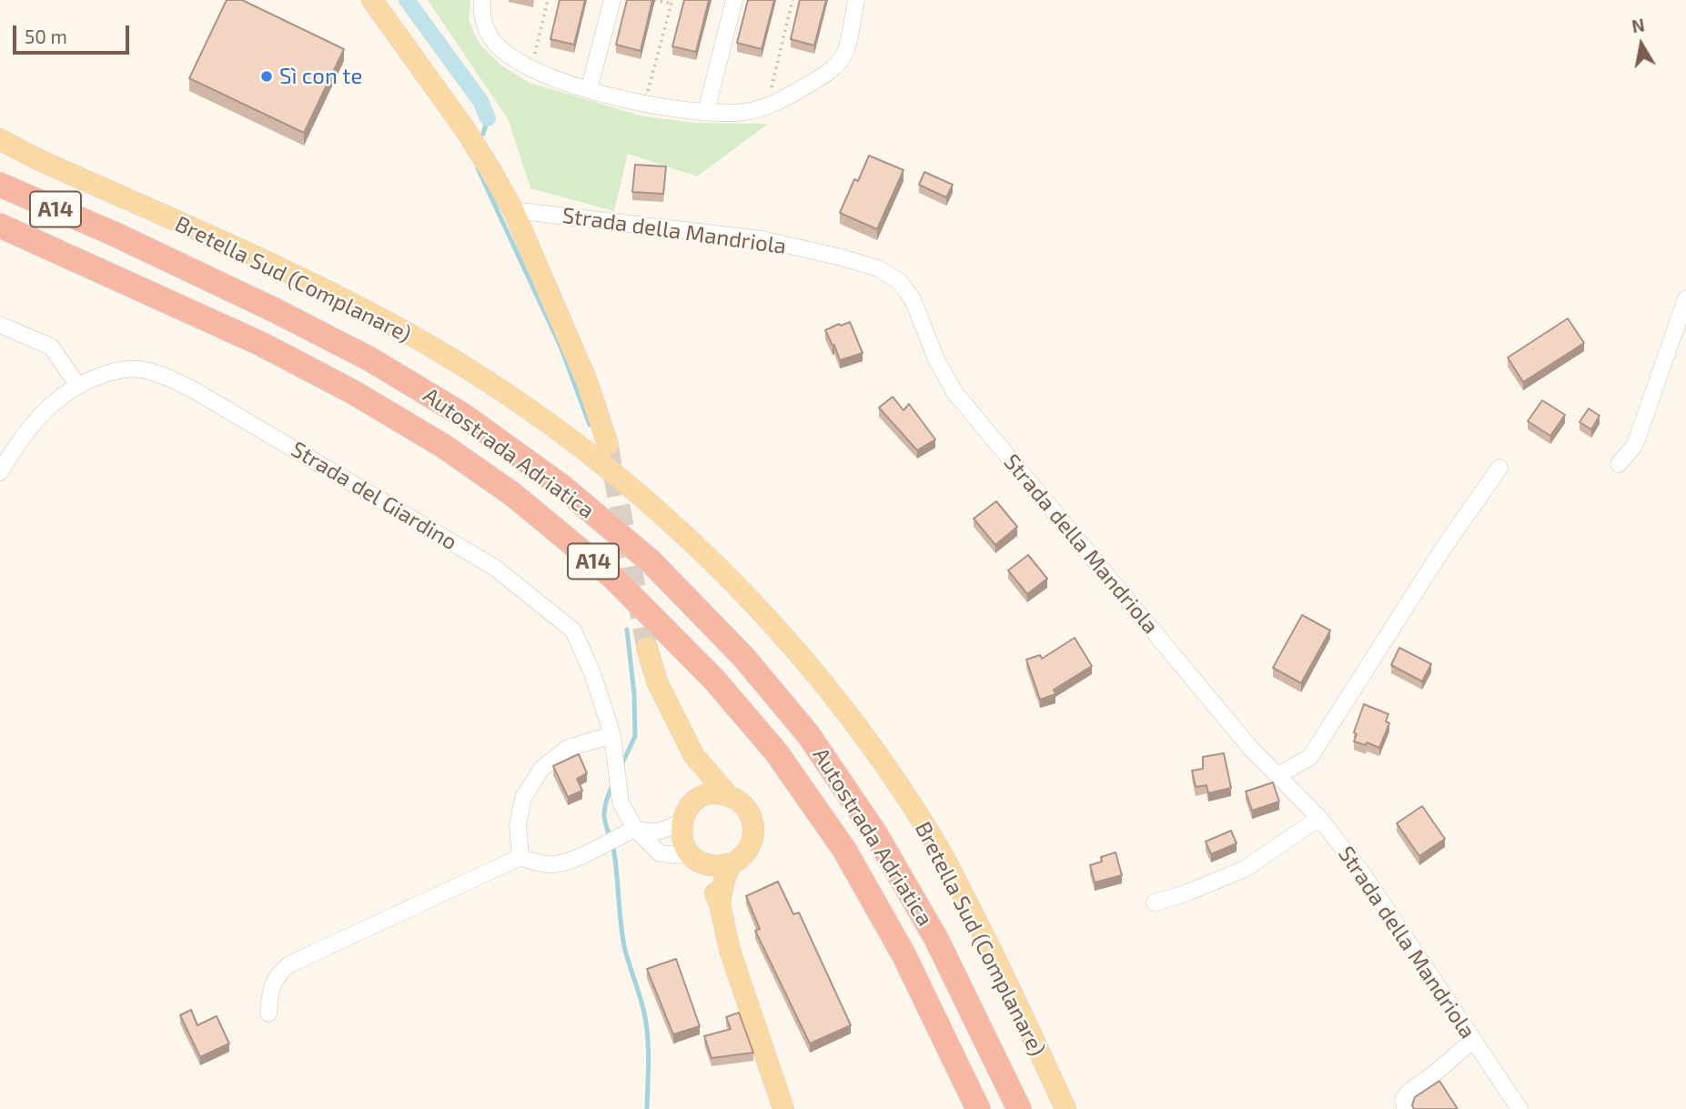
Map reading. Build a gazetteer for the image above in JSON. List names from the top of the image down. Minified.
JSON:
{"streets":{"highway":["A14","Autostrada Adriatica"],"main road":["Bretella Sud (Complanare)"],"street":["Strada della Mandriola","Strada del Giardino"]},"places":["Sì con te"],"scale_bar":"50 m","north":"top"}
